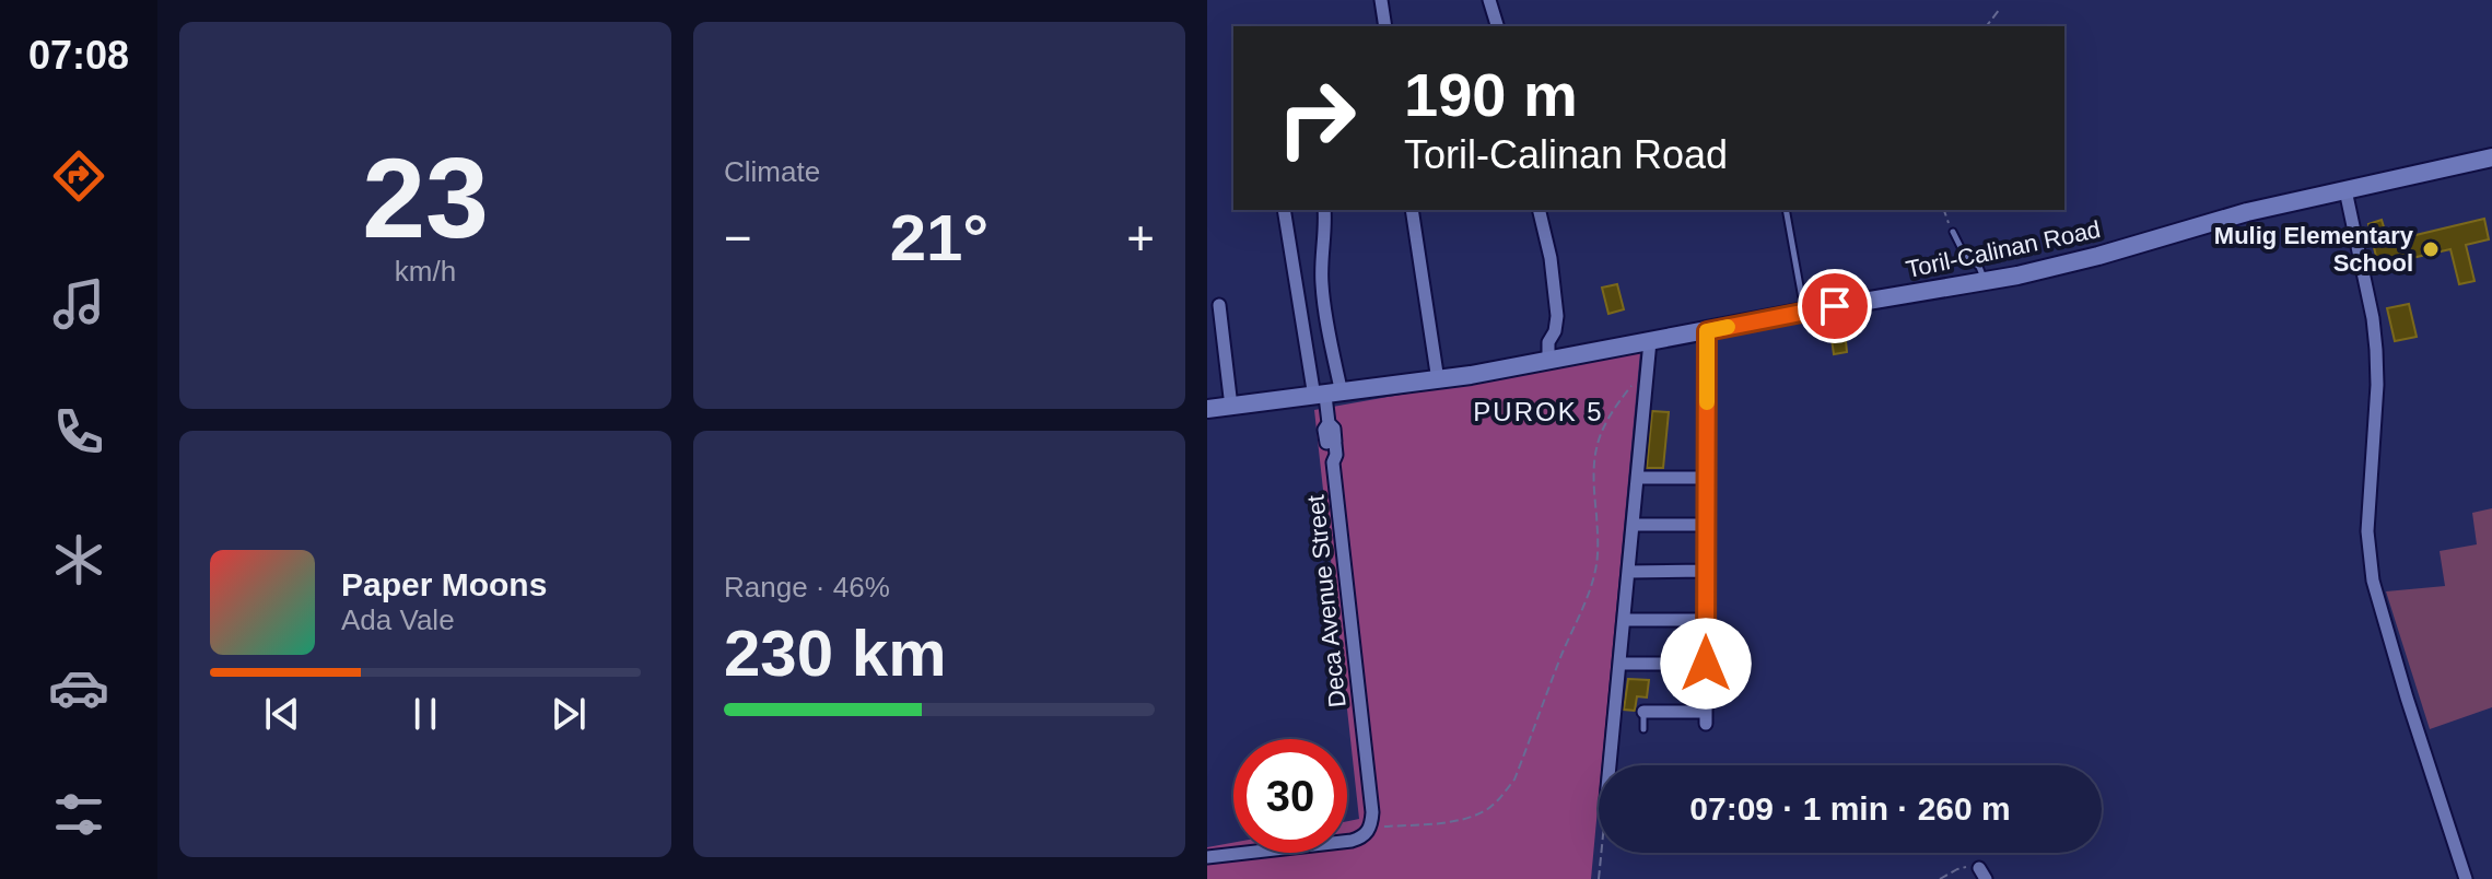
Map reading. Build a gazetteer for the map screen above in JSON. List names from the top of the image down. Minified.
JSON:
{"streets":{"main road":["Toril-Calinan Road"],"street":["Deca Avenue Street"]},"crossings":[["Toril-Calinan Road","Deca Avenue Street"]],"districts":["PUROK 5"],"places":["Mulig Elementary School"],"page":{"tabs":"07:08","tile":[["23","km/h"],"Climate",["Range · 46%","230 km"]],"turn":["190 m","Toril-Calinan Road"],"heat":["−","21°","+"],"song":["Paper Moons","Ada Vale"],"limit":"30","trip":"07:09 · 1 min · 260 m"}}
